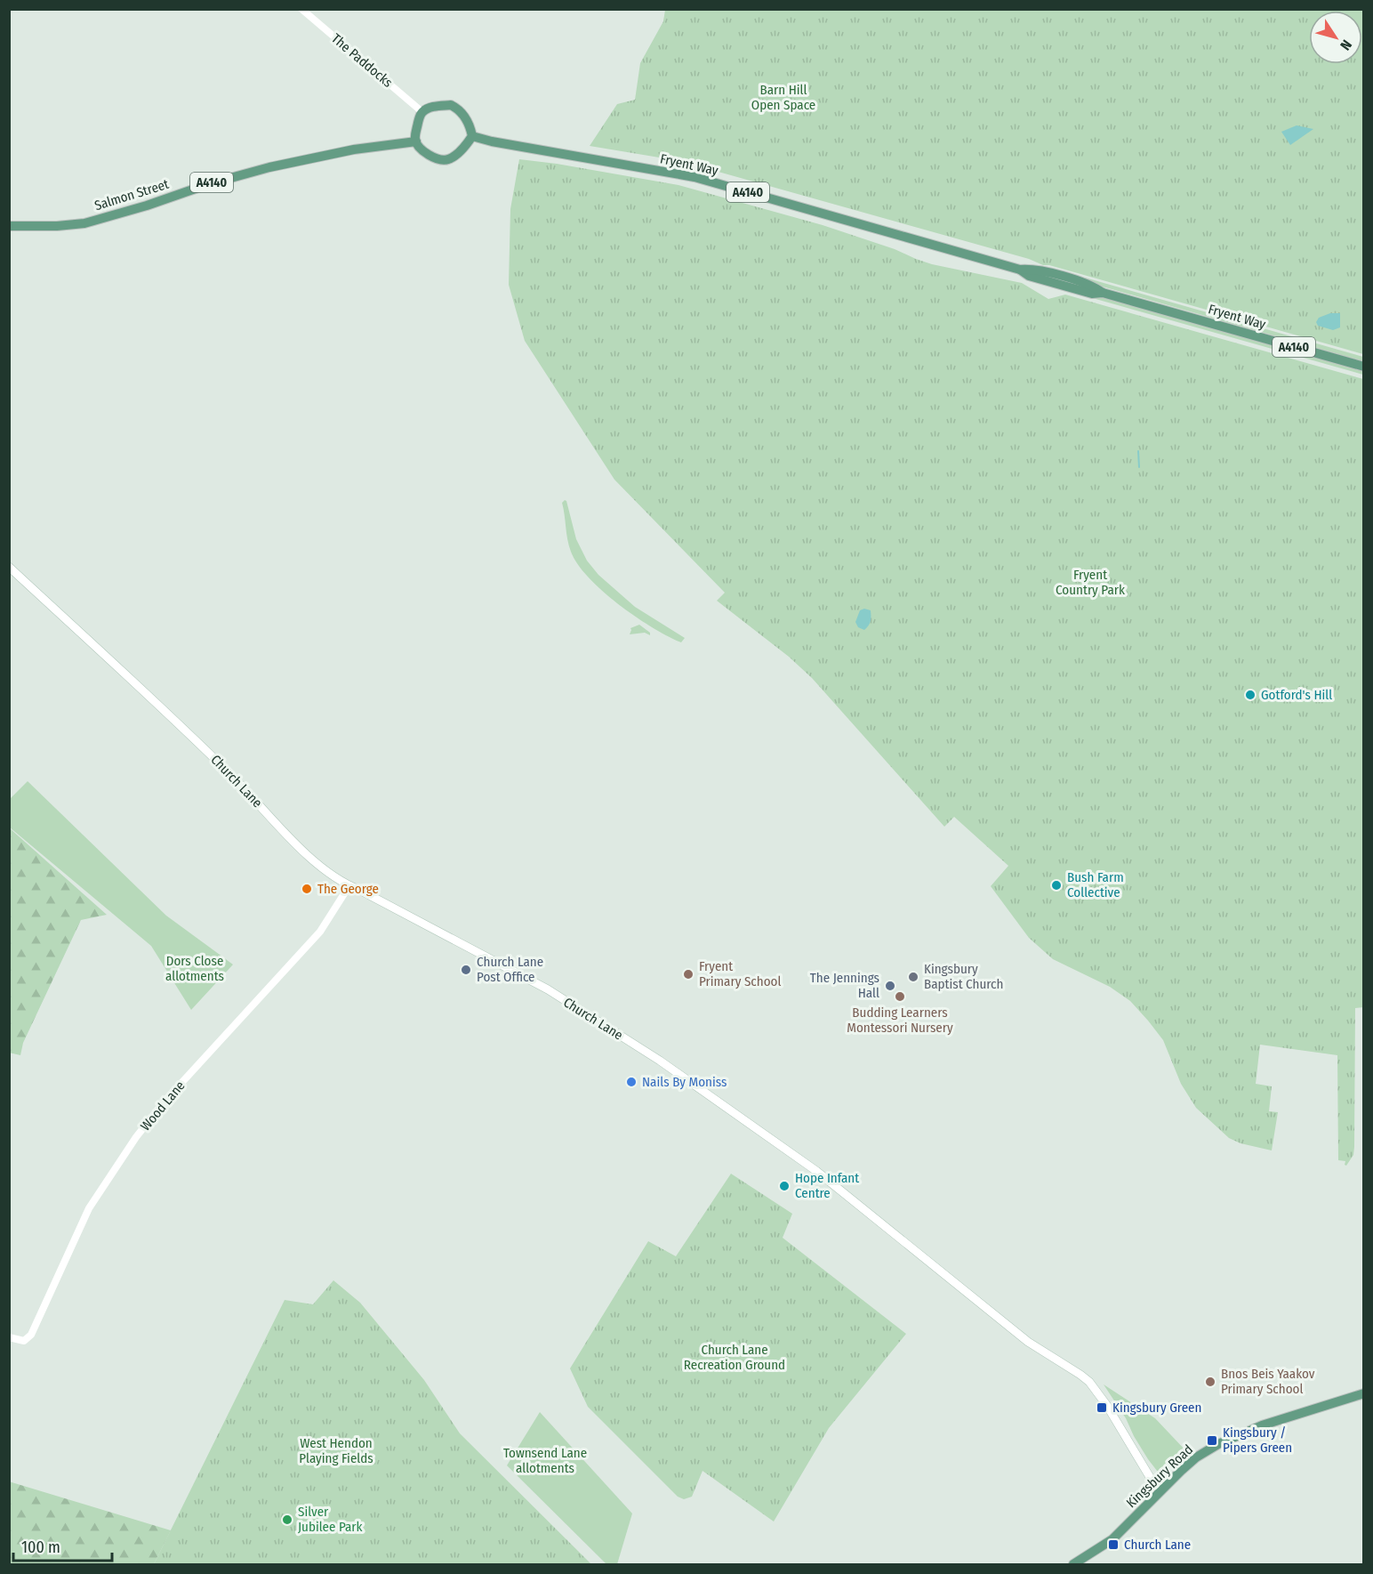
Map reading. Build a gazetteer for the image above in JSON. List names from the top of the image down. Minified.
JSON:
{"streets":{"main road":["Fryent Way","A4140","Salmon Street","Church Lane","Kingsbury Road"],"street":["The Paddocks","Wood Lane"]},"crossings":[["The Paddocks","Fryent Way"],["The Paddocks","Salmon Street"],["Fryent Way","Salmon Street"],["Church Lane","Wood Lane"],["Church Lane","Kingsbury Road"]],"parks":["Barn Hill Open Space","Fryent Country Park","Dors Close allotments","Church Lane Recreation Ground","West Hendon Playing Fields","Townsend Lane allotments"],"places":{"other":["Gotford's Hill","Bush Farm Collective","The George","Church Lane Post Office","Fryent Primary School","Kingsbury Baptist Church","The Jennings Hall","Budding Learners Montessori Nursery","Nails By Moniss","Hope Infant Centre","Bnos Beis Yaakov Primary School","Silver Jubilee Park"],"transit":["Kingsbury Green","Kingsbury / Pipers Green","Church Lane"]},"scale_bar":"100 m","north":"bottom right"}
